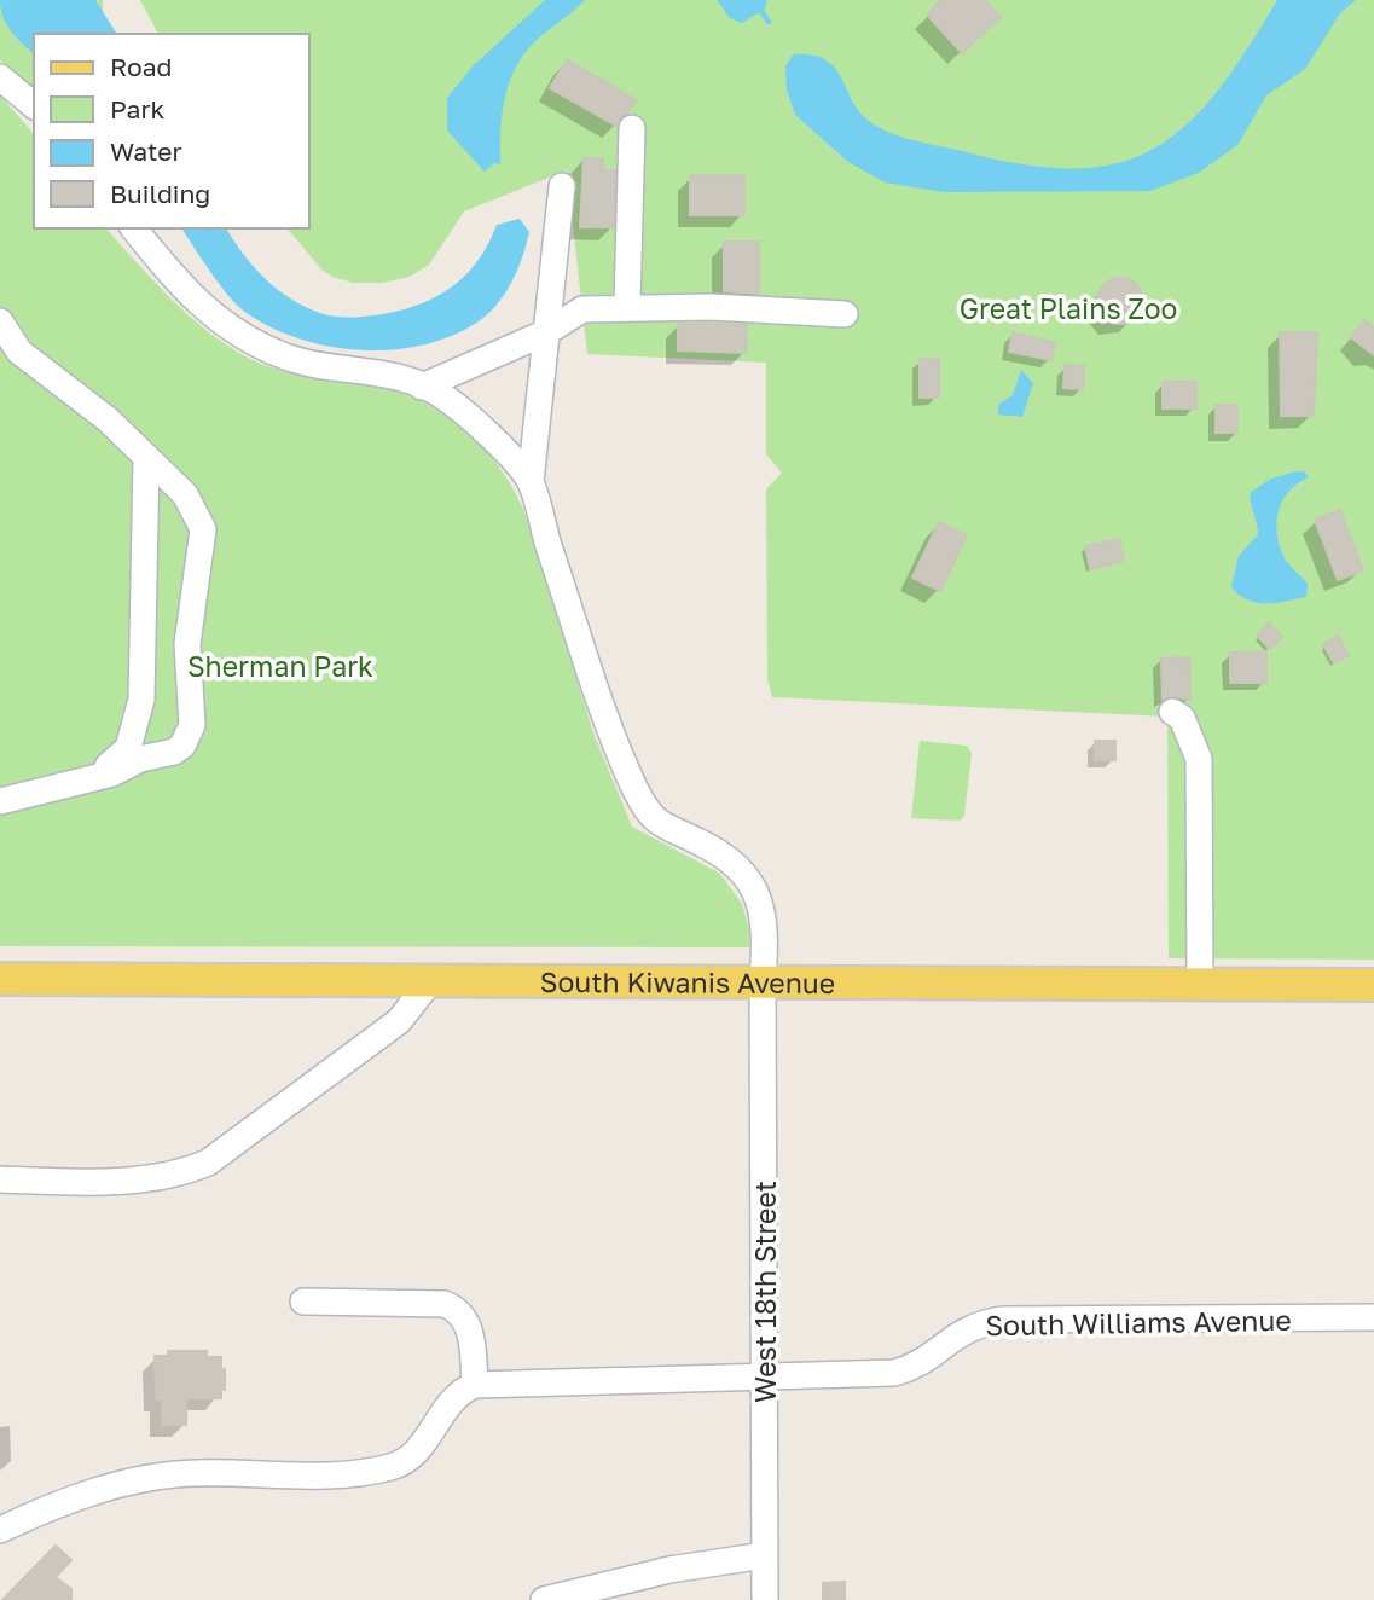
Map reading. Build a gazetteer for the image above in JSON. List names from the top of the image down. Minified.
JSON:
{"streets":{"main road":["South Kiwanis Avenue"],"street":["West 18th Street","South Williams Avenue"]},"crossings":[["South Kiwanis Avenue","West 18th Street"],["West 18th Street","South Williams Avenue"]],"parks":["Great Plains Zoo","Sherman Park"],"legend":["Road","Park","Water","Building"]}
